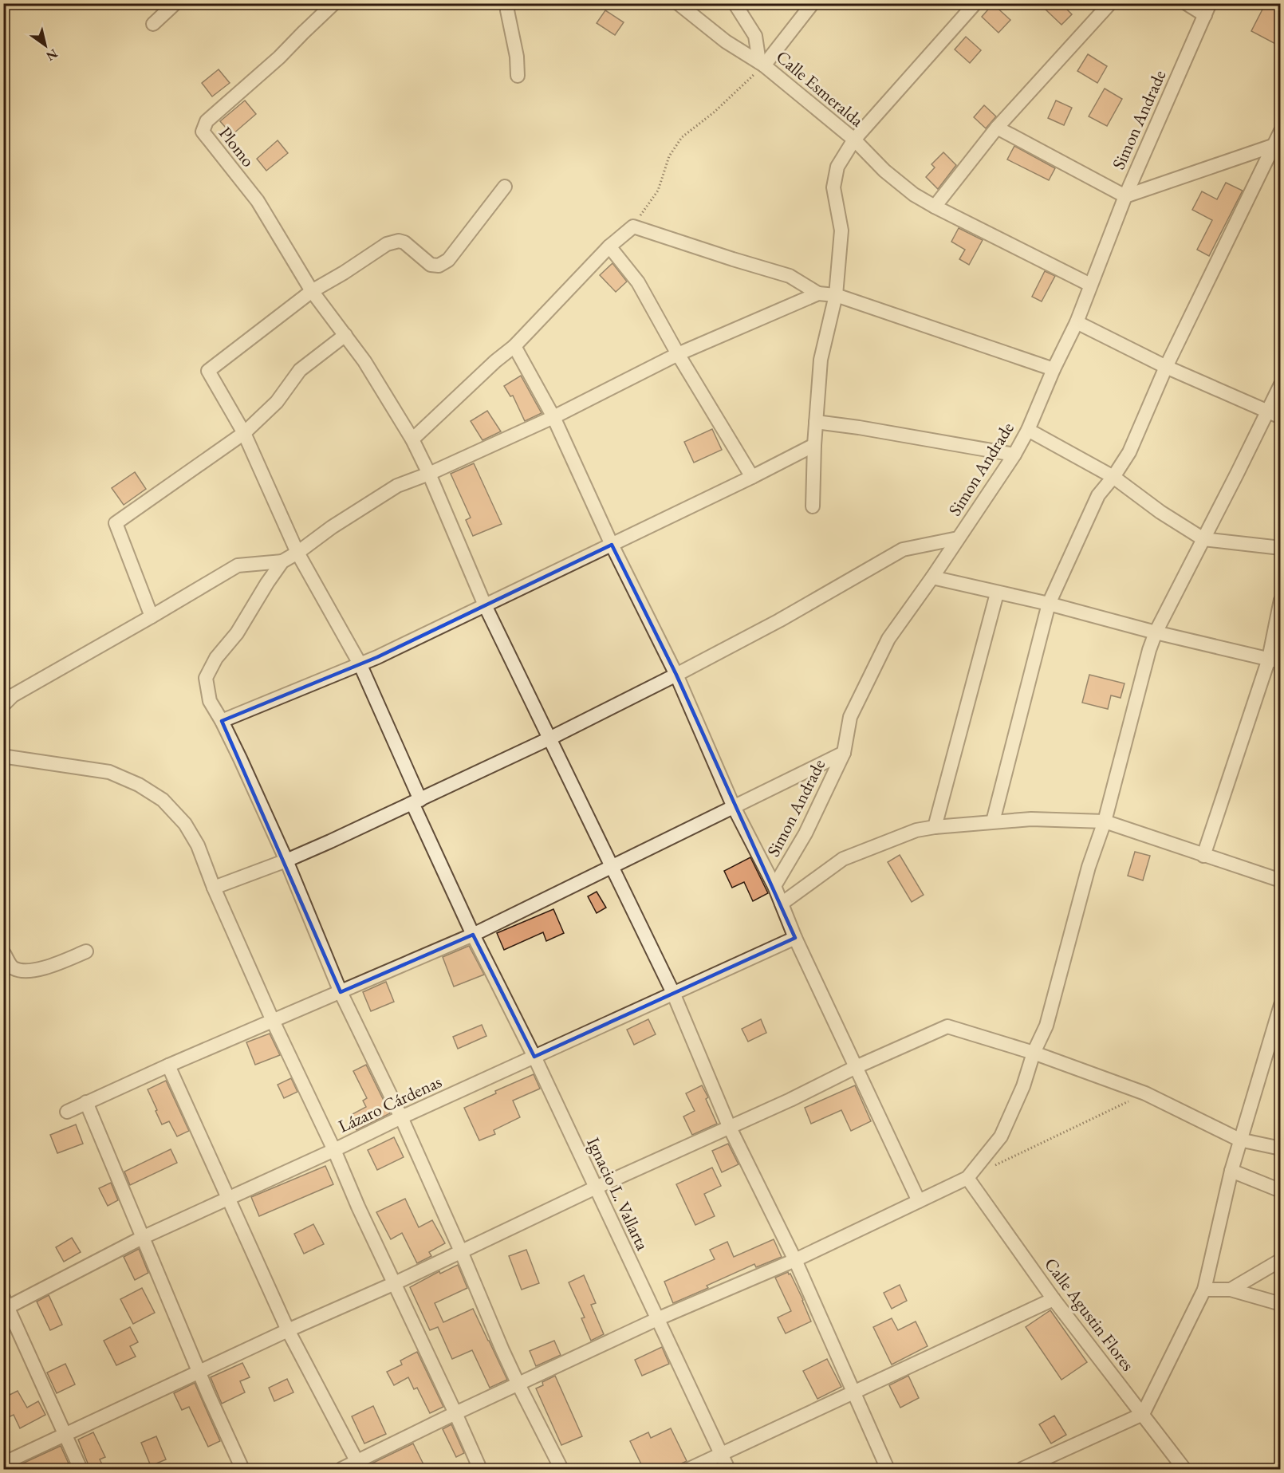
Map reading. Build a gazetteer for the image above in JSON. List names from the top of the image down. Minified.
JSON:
{"streets":{"street":["Calle Esmeralda","Simon Andrade","Plomo","Lázaro Cárdenas","Ignacio L. Vallarta","Calle Agustin Flores"]},"crossings":[["Calle Esmeralda","Simon Andrade"],["Plomo","Ignacio L. Vallarta"],["Lázaro Cárdenas","Ignacio L. Vallarta"]],"north":"bottom right"}
